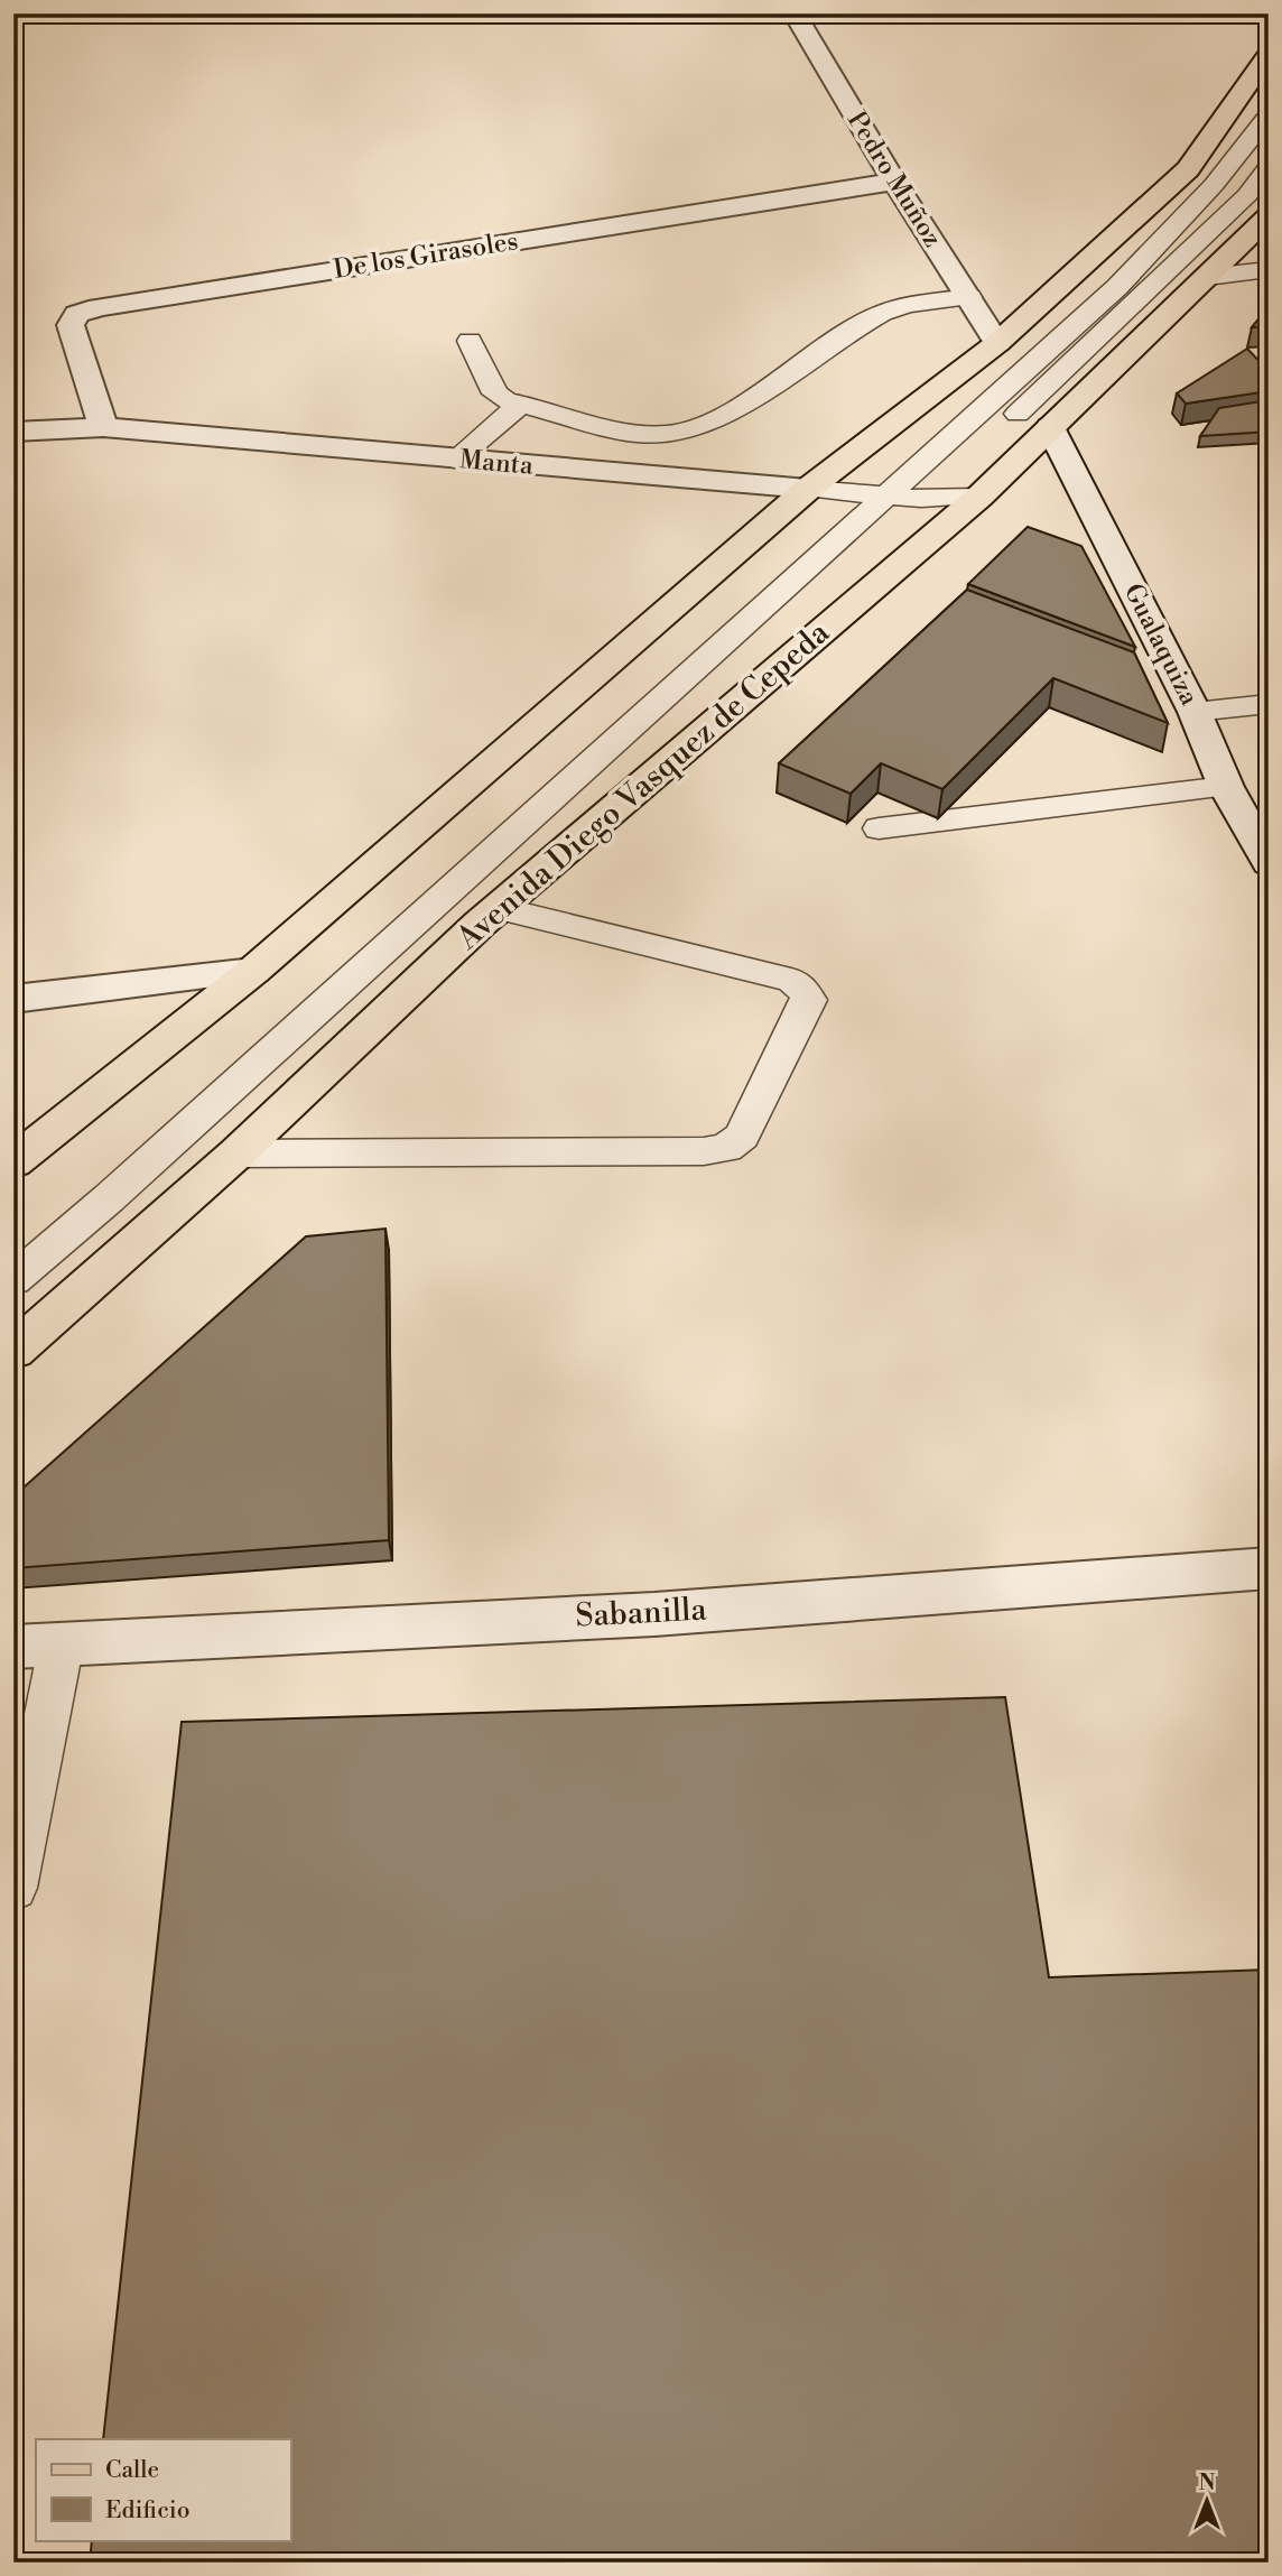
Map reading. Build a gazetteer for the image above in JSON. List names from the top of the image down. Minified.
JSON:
{"streets":{"main road":["Avenida Diego Vasquez de Cepeda"],"street":["Pedro Muñoz","De los Girasoles","Manta","Gualaquiza","Sabanilla"]},"crossings":[["Pedro Muñoz","De los Girasoles"],["De los Girasoles","Manta"],["Manta","Avenida Diego Vasquez de Cepeda"],["Gualaquiza","Avenida Diego Vasquez de Cepeda"]],"legend":["Calle","Edificio"],"north":"top"}
